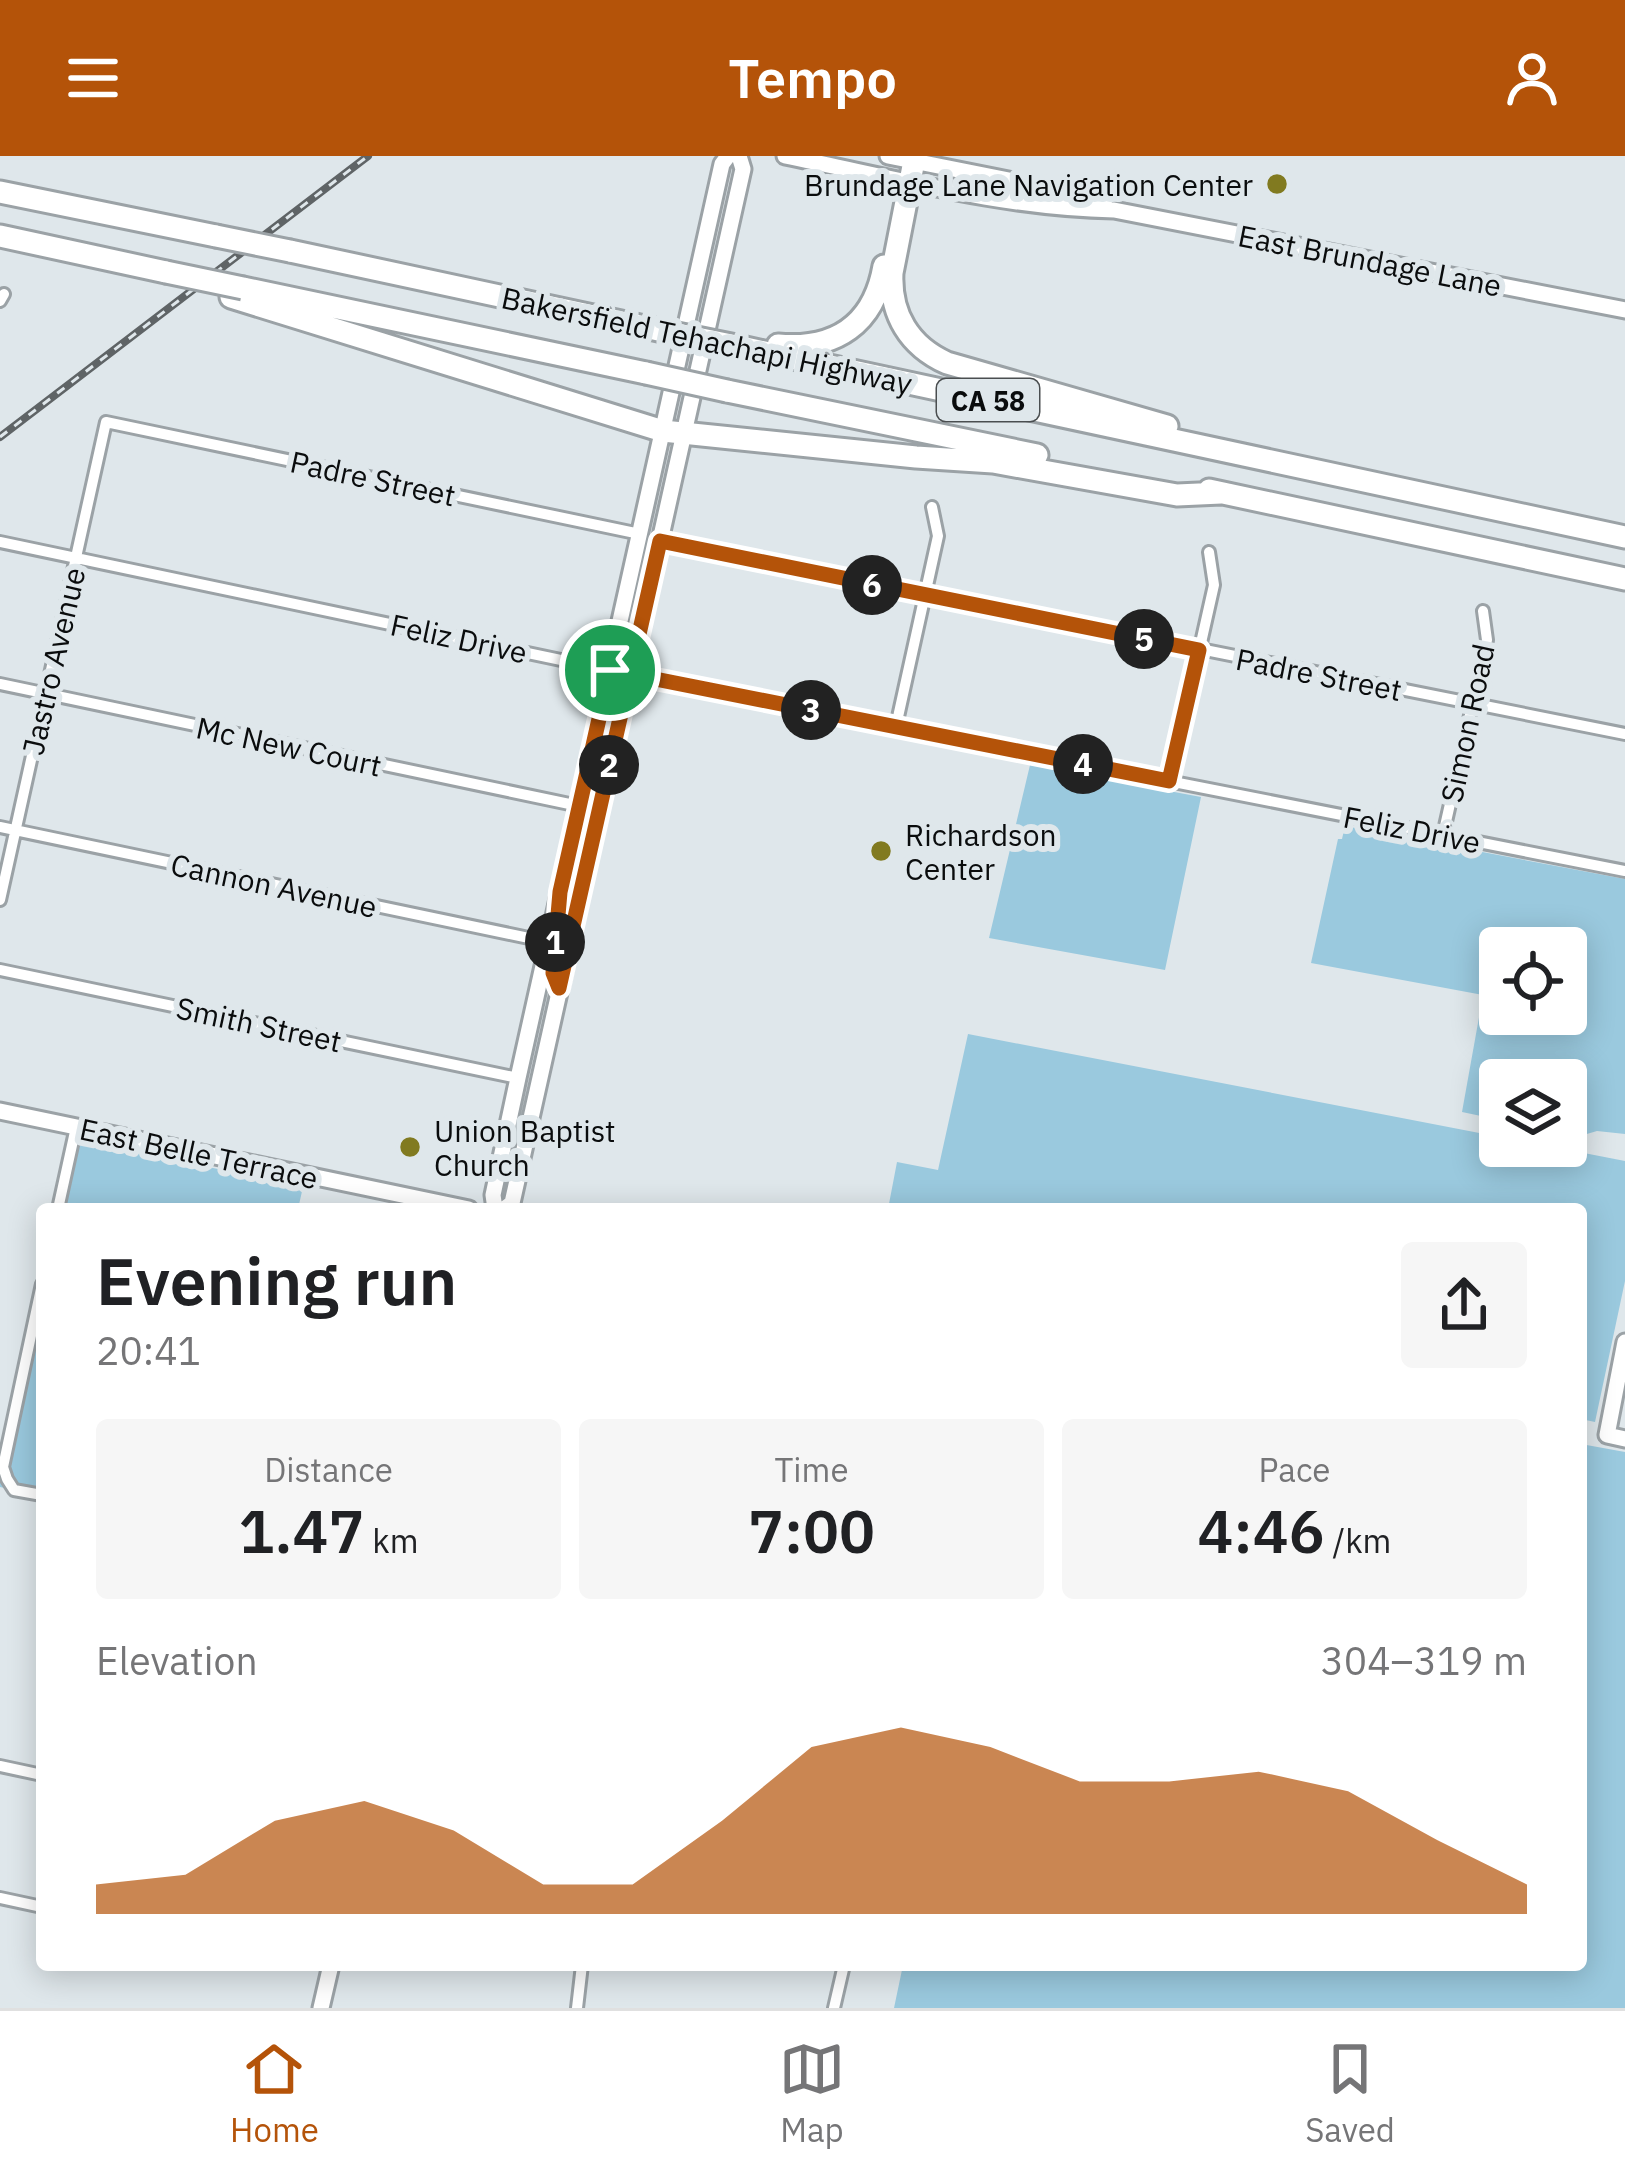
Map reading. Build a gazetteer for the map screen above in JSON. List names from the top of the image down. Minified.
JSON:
{"streets":{"highway":["Bakersfield Tehachapi Highway","CA 58"],"street":["East Brundage Lane","Padre Street","Feliz Drive","Jastro Avenue","Simon Road","Mc New Court","Cannon Avenue","Smith Street","East Belle Terrace"]},"crossings":[["Padre Street","Jastro Avenue"],["Padre Street","Simon Road"],["Feliz Drive","Jastro Avenue"],["Feliz Drive","Simon Road"],["Jastro Avenue","Mc New Court"],["Jastro Avenue","Cannon Avenue"]],"places":["Brundage Lane Navigation Center","Richardson Center","Union Baptist Church"],"page":{"header":"Tempo","pins":["6","5","3","4","2","1"],"heading":["Evening run","20:41"],"stats":[["Distance","1.47 km"],["Time","7:00"],["Pace","4:46 /km"]],"chart":["Elevation","304–319 m"],"tabs":["Home","Map","Saved"]}}
